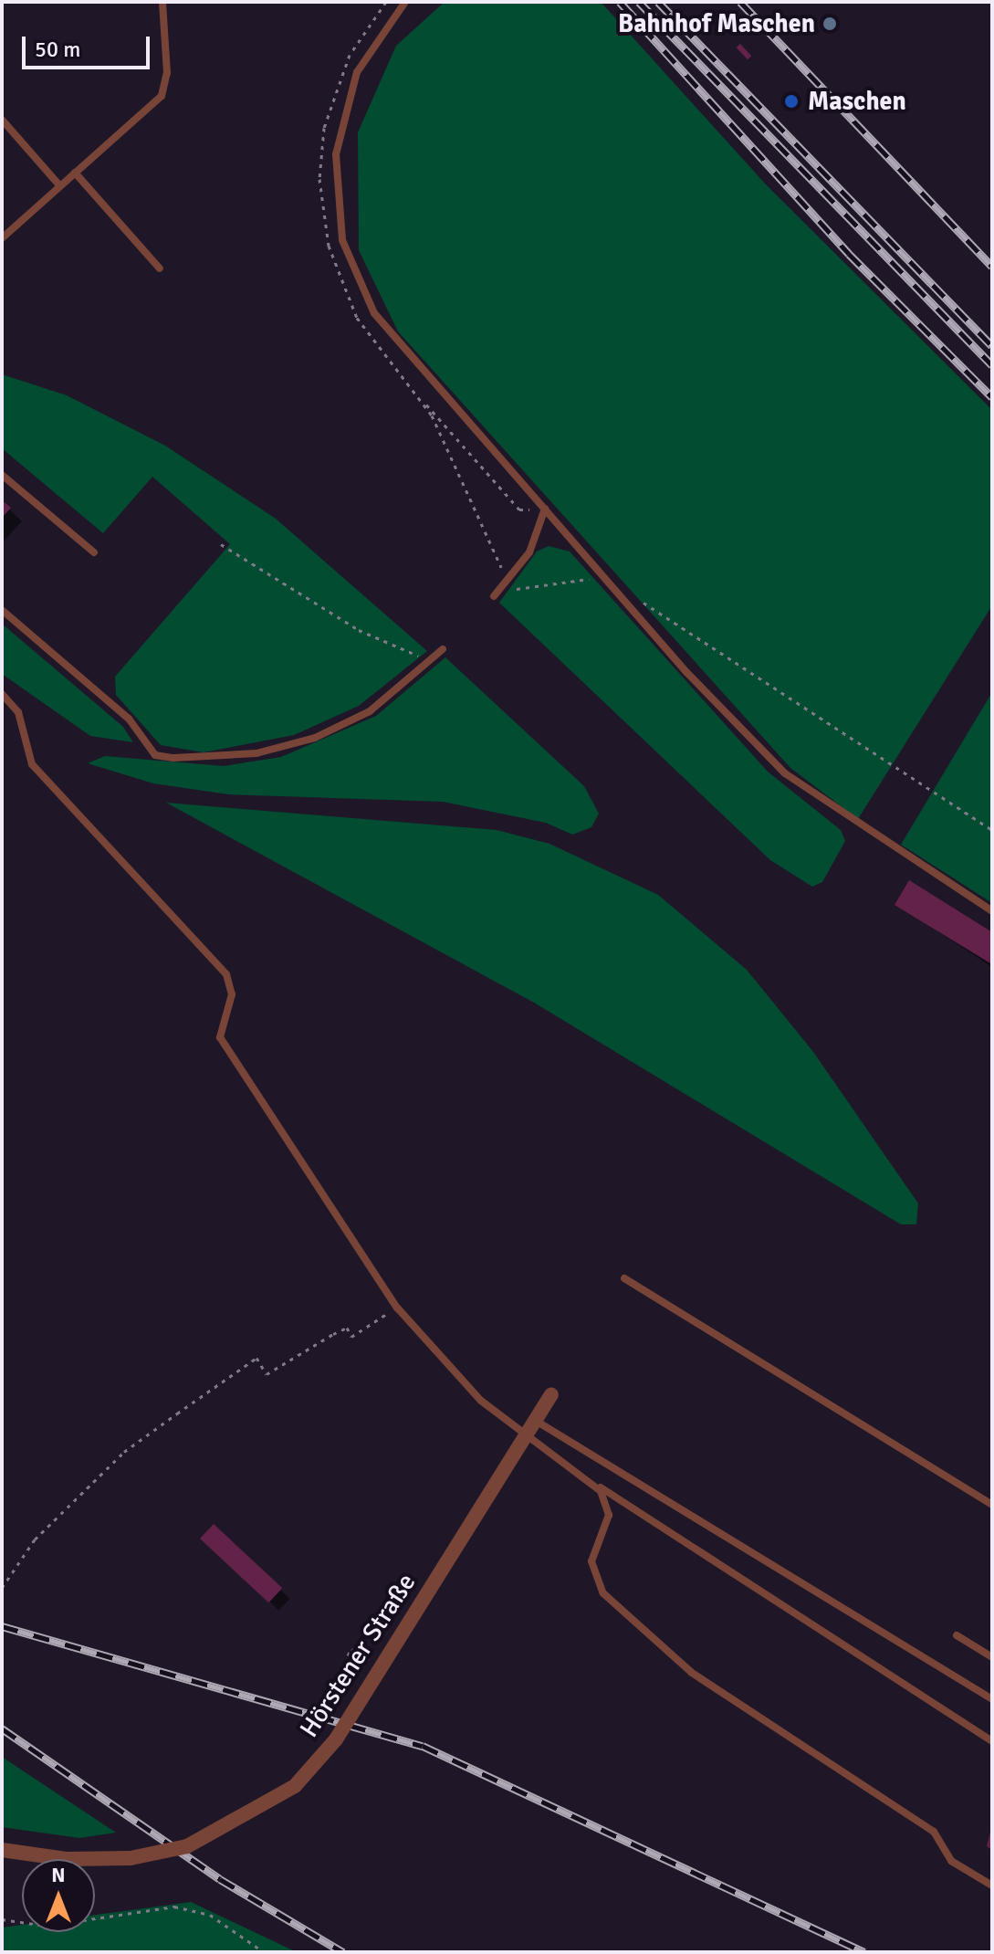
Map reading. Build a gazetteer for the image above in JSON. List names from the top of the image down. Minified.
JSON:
{"streets":{"street":["Hörstener Straße"]},"places":["Bahnhof Maschen","Maschen"],"scale_bar":"50 m","north":"top"}
